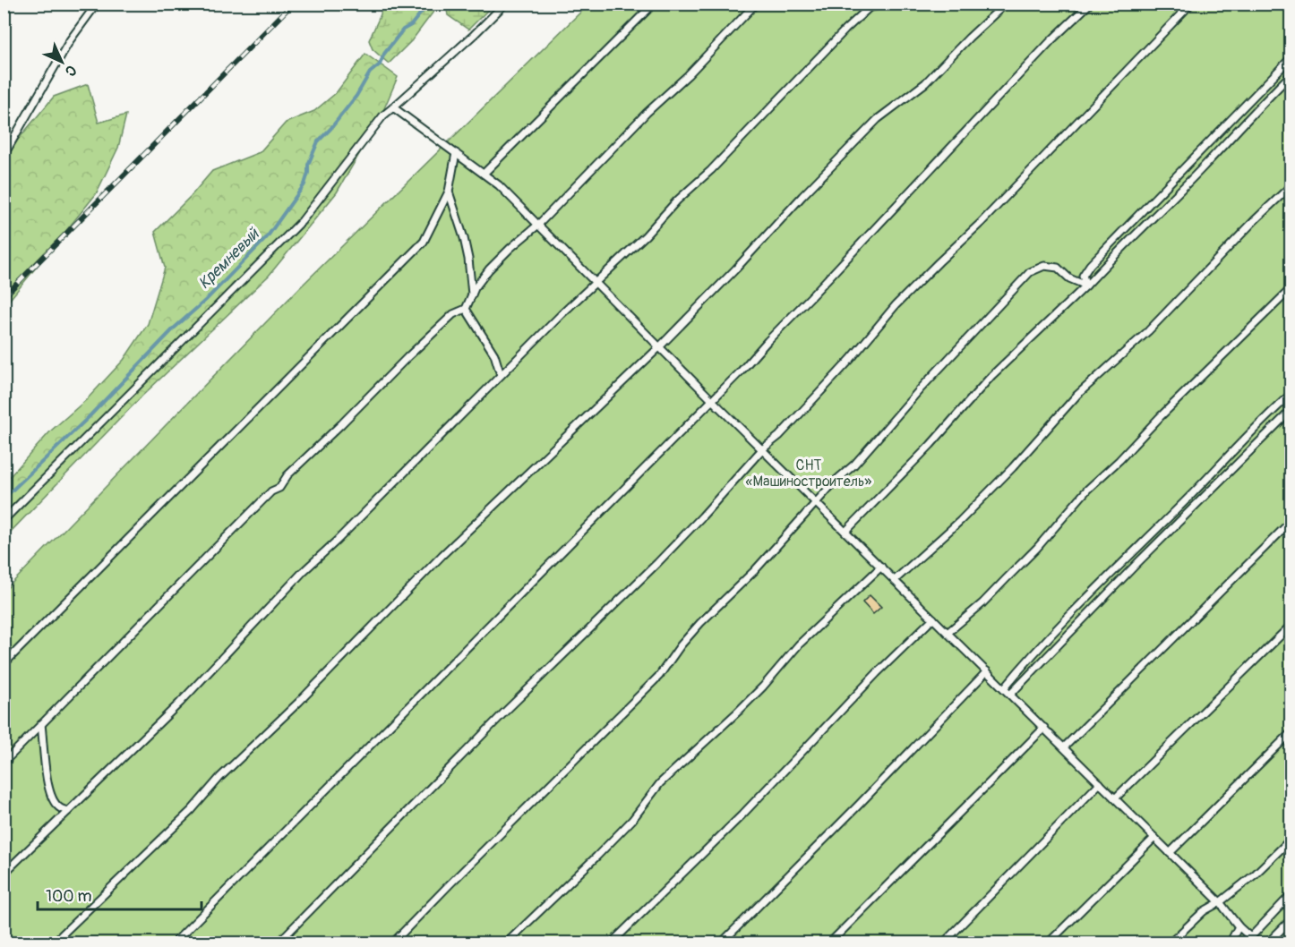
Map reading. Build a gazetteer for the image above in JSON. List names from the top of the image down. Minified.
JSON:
{"water":["Кремневый"],"parks":["СНТ «Машиностроитель»"],"scale_bar":"100 m","north":"bottom right"}
